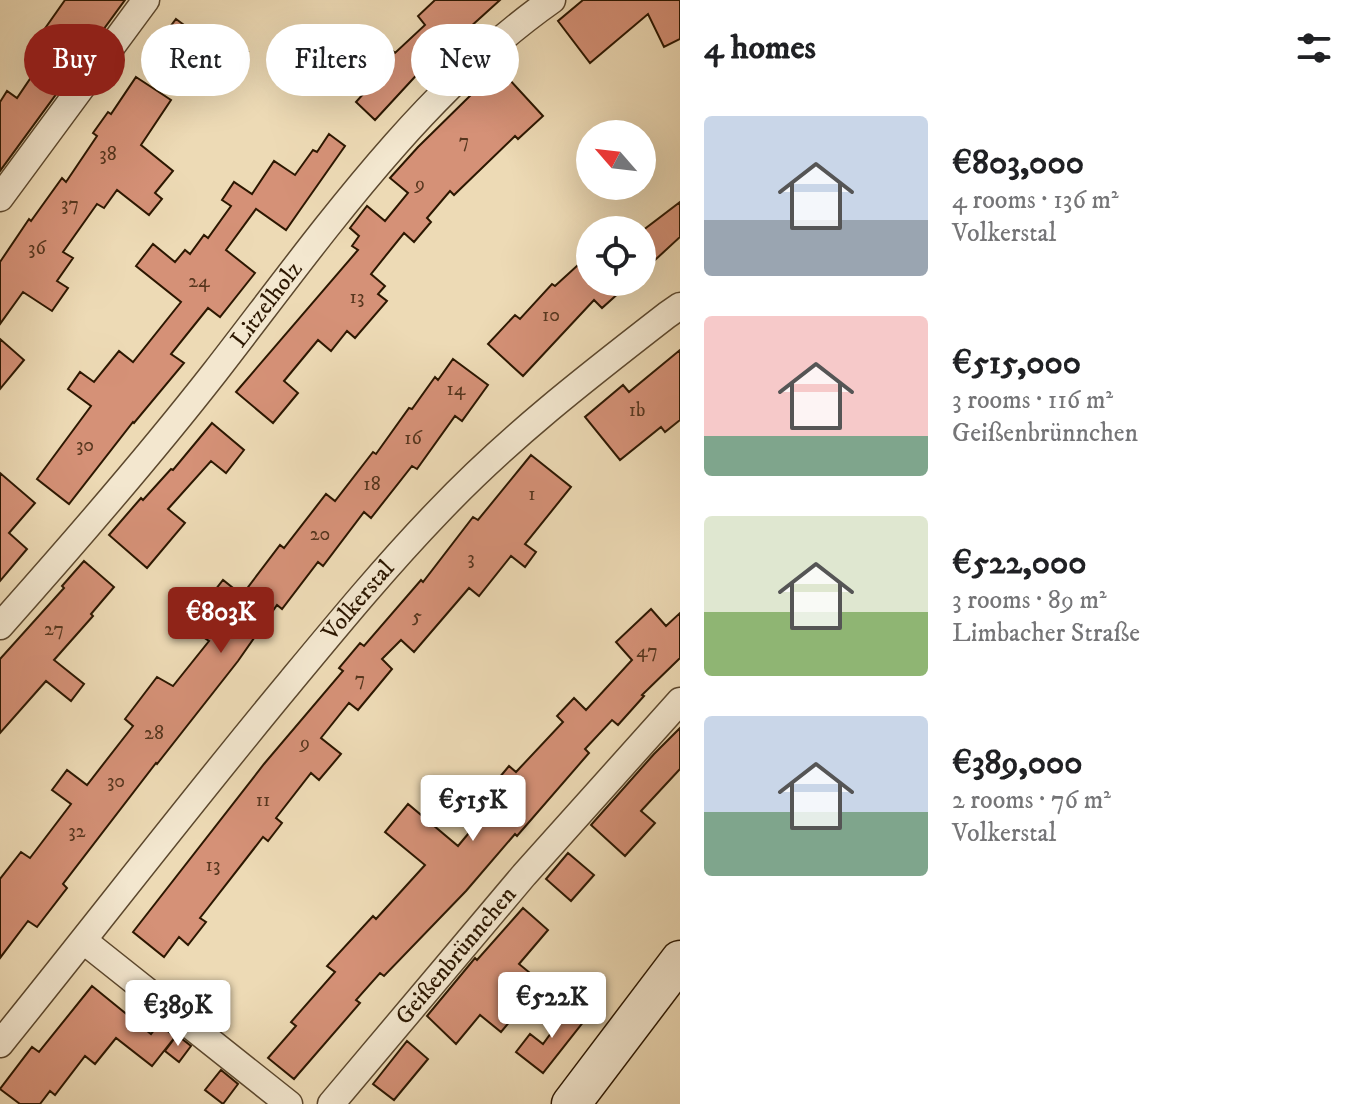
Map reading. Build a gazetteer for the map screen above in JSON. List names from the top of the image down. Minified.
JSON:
{"streets":{"street":["Litzelholz","Volkerstal","Geißenbrünnchen"]},"house_numbers":["7","38","9","37","36","24","13","10","14","1b","16","30","18","1","20","3","5","27","47","7","28","9","30","11","32","13"],"north":"top left","page":{"heading":"4 homes","chip":["Buy","Rent","Filters","New"],"list":[{"name":"€803,000","note":"4 rooms · 136 m² · Volkerstal"},{"name":"€515,000","note":"3 rooms · 116 m² · Geißenbrünnchen"},{"name":"€522,000","note":"3 rooms · 89 m² · Limbacher Straße"},{"name":"€389,000","note":"2 rooms · 76 m² · Volkerstal"}],"price":["€803K","€515K","€522K","€389K"]}}
